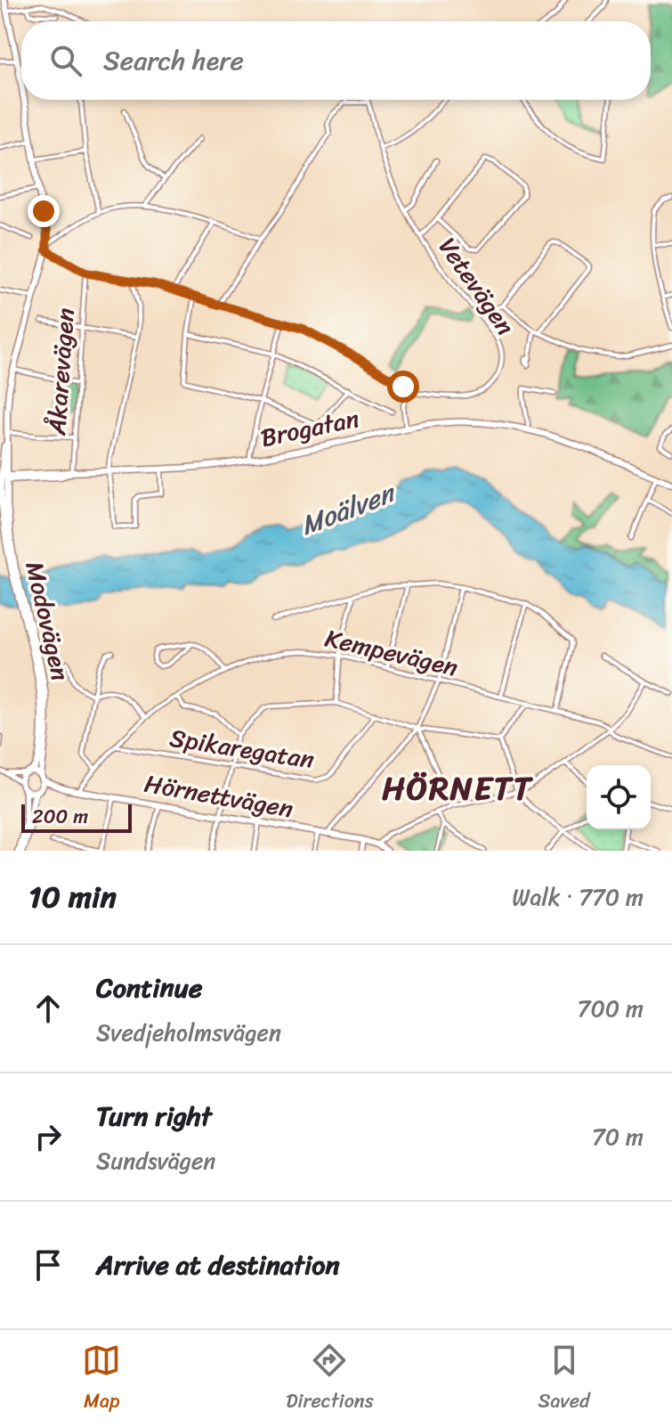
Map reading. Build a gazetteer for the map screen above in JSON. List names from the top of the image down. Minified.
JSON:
{"streets":{"main road":["Brogatan","Modovägen","Hörnettvägen"],"street":["Vetevägen","Åkarevägen","Kempevägen","Spikaregatan"]},"crossings":[["Åkarevägen","Brogatan"],["Brogatan","Modovägen"],["Modovägen","Hörnettvägen"],["Kempevägen","Spikaregatan"],["Kempevägen","Hörnettvägen"]],"districts":["HÖRNETT"],"water":["Moälven"],"scale_bar":"200 m","page":{"search":"Search here","scale":"200 m","heading":["10 min","Walk · 770 m"],"list":[["Continue","Svedjeholmsvägen","700 m"],["Turn right","Sundsvägen","70 m"],"Arrive at destination"],"nav":["Map","Directions","Saved"]}}
